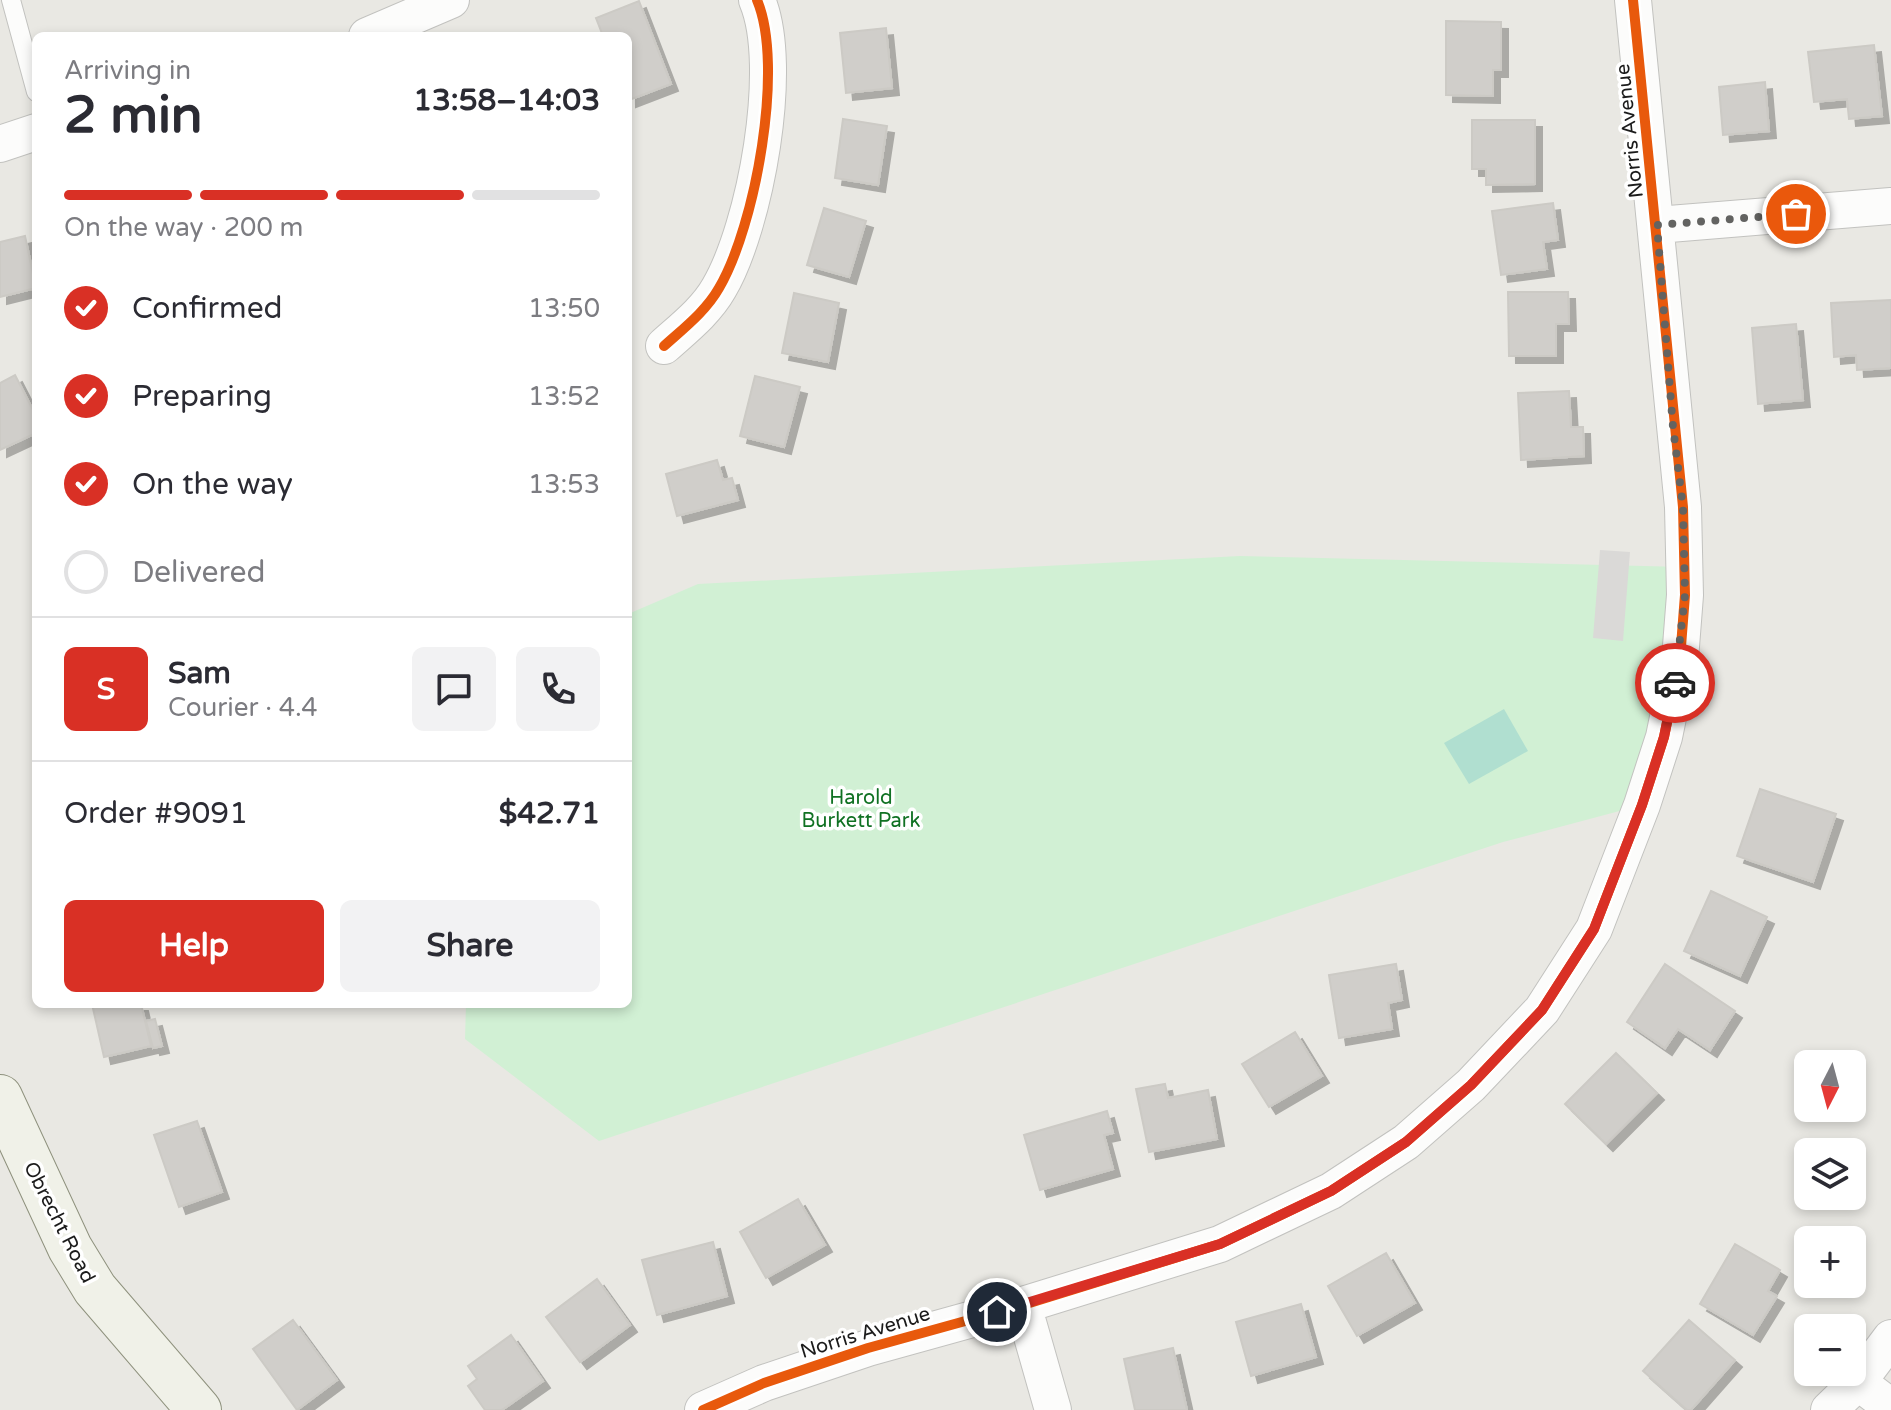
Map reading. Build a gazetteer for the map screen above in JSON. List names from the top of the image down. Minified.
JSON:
{"streets":{"street":["Norris Avenue","Obrecht Road"]},"parks":["Harold Burkett Park"],"north":"bottom","page":{"heading":["2 min","Arriving in","13:58–14:03"],"panel":["Sam","Courier · 4.4","Order #9091","$42.71"],"bar":"On the way · 200 m","list":[["Confirmed","13:50"],["Preparing","13:52"],["On the way","13:53"],"Delivered"],"round":"S","buttons":["Help","Share"],"map_buttons":["+","−"]}}
